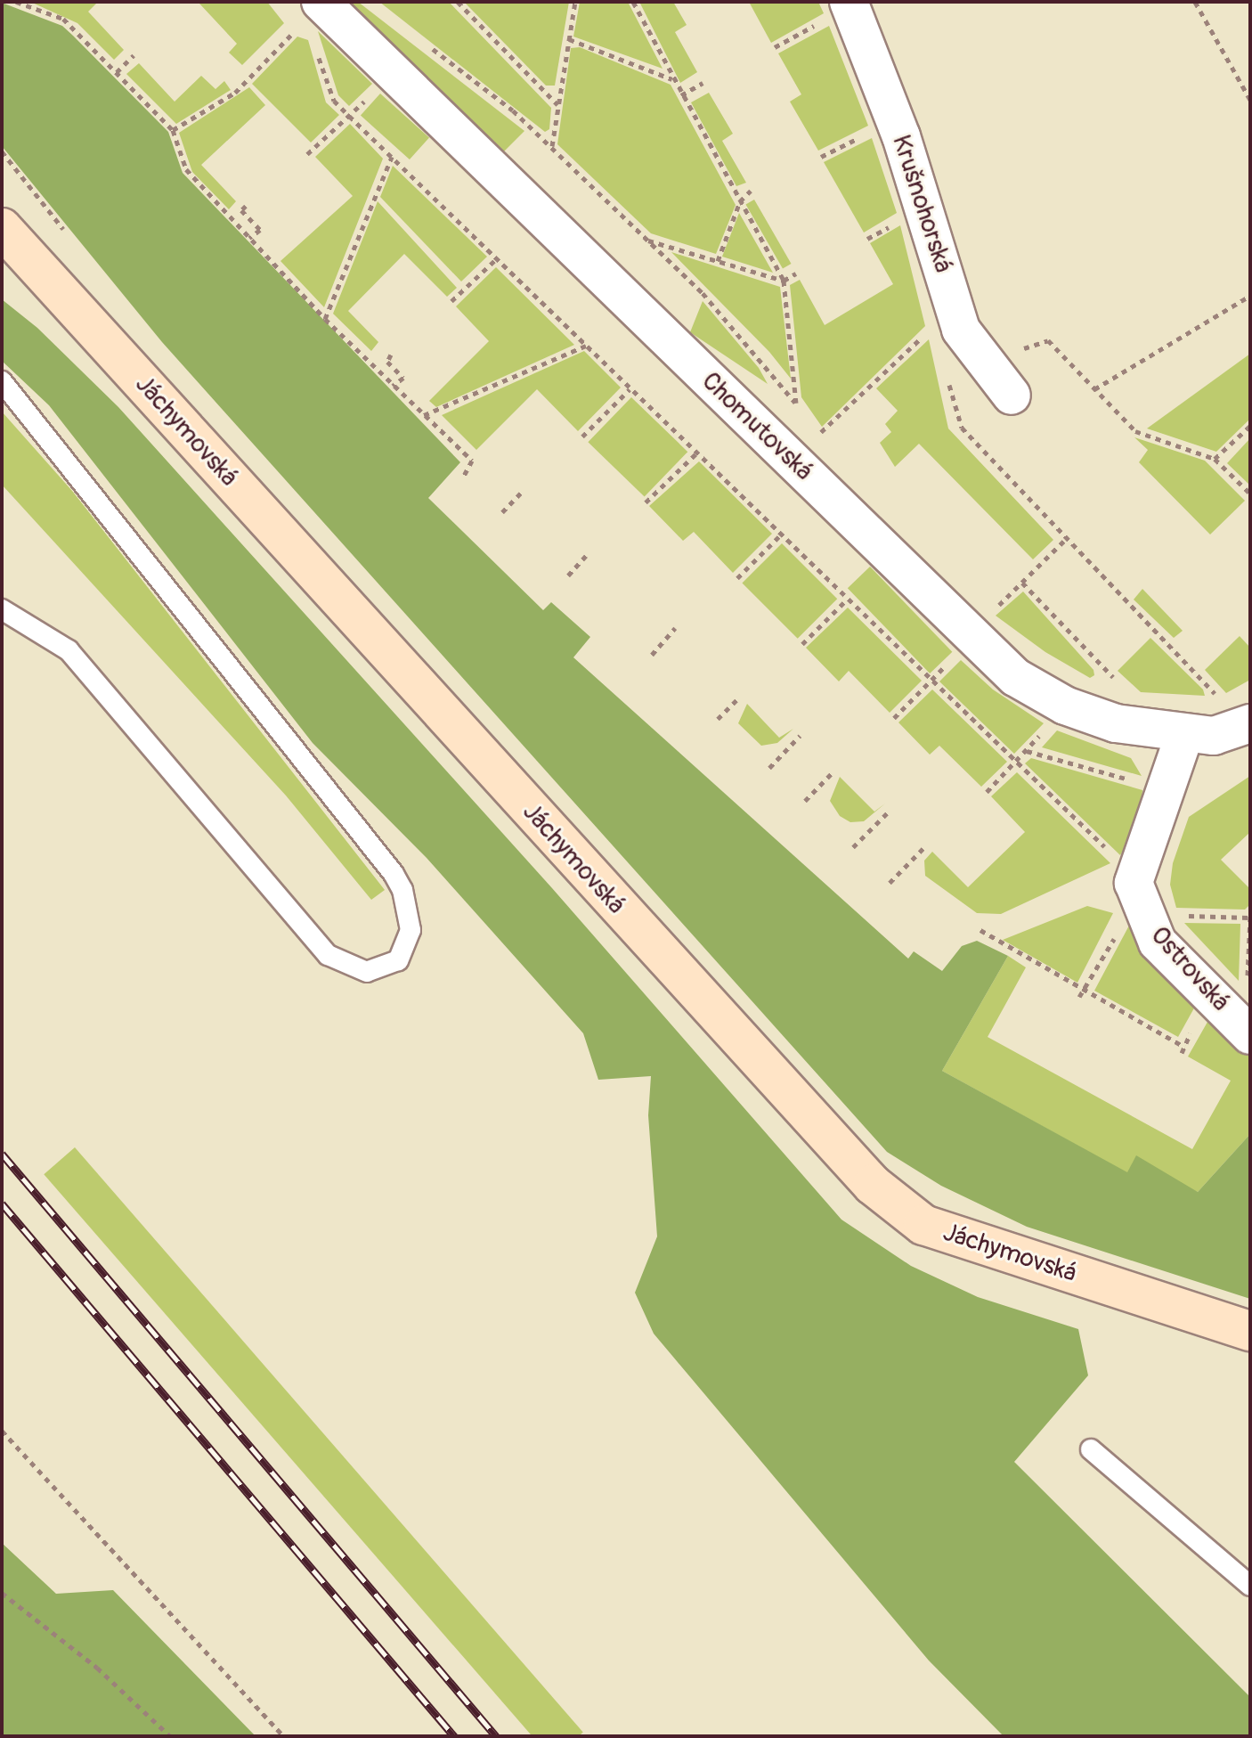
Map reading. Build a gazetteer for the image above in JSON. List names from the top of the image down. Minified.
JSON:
{"streets":{"street":["Krušnohorská","Chomutovská","Jáchymovská","Ostrovská"]}}
